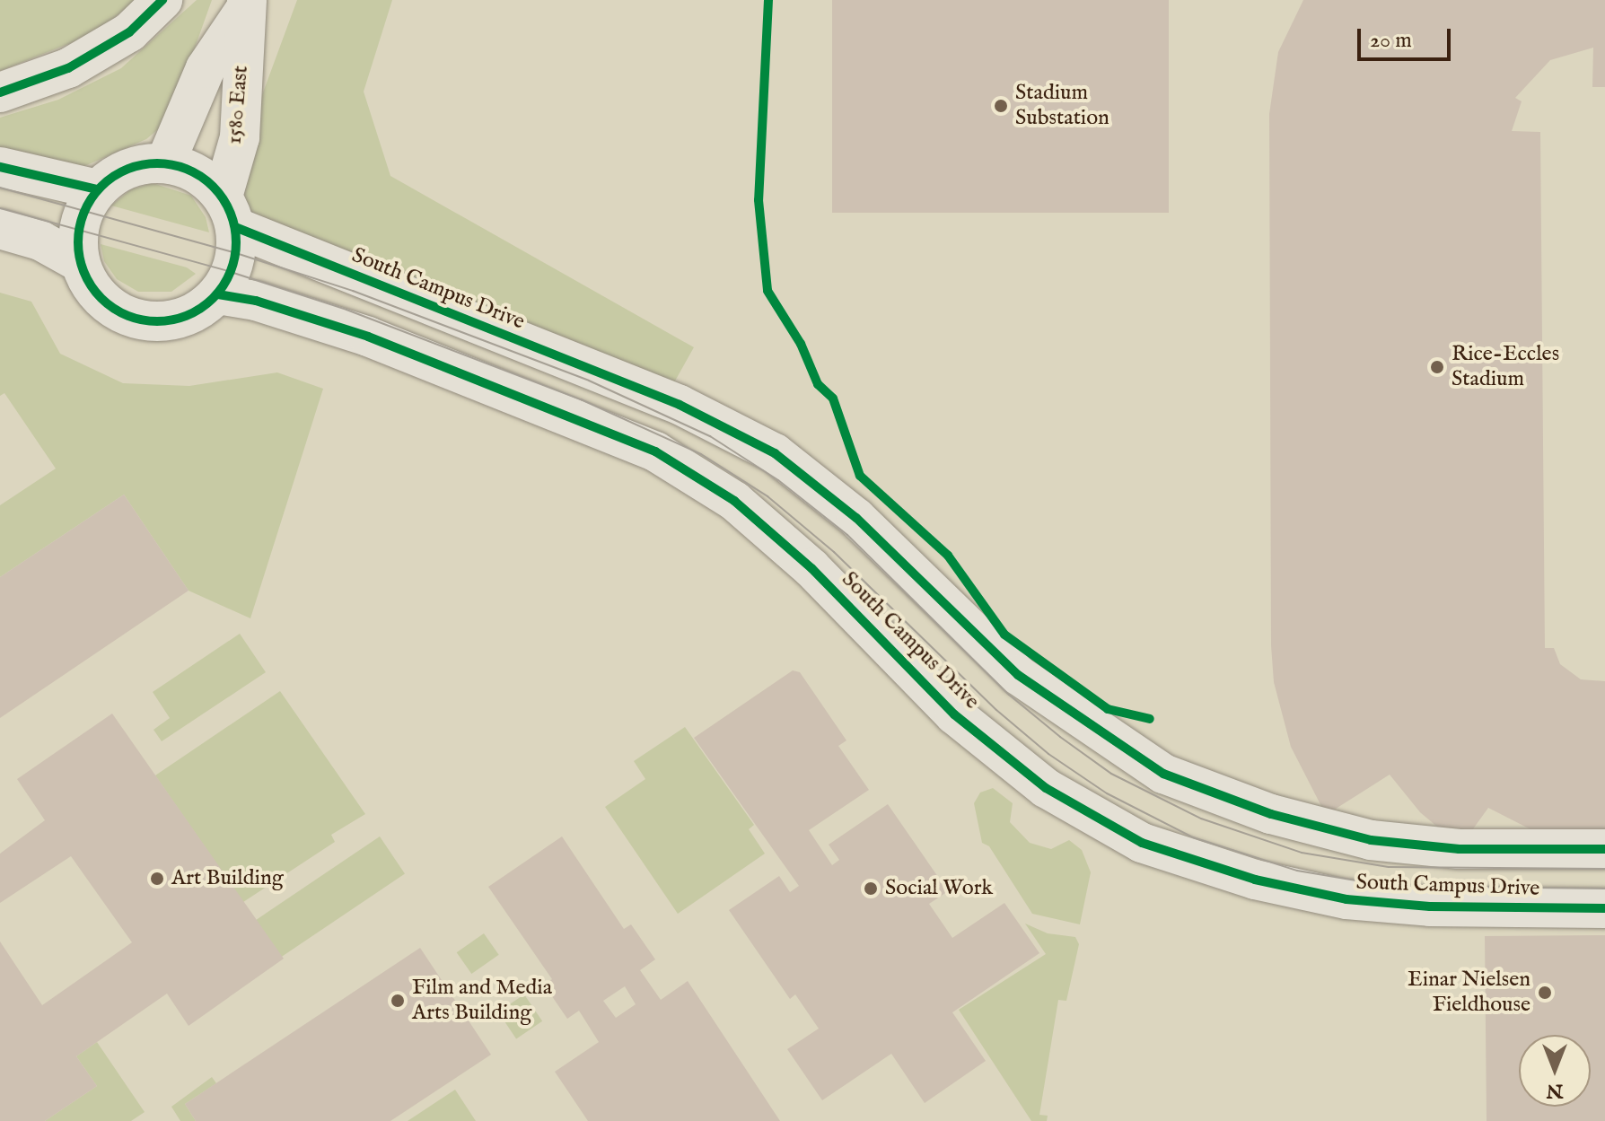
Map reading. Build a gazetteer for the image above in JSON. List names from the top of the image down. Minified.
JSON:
{"streets":{"street":["1580 East","South Campus Drive"]},"crossings":[["1580 East","South Campus Drive"]],"places":["Stadium Substation","Rice-Eccles Stadium","Art Building","Social Work","Einar Nielsen Fieldhouse","Film and Media Arts Building"],"scale_bar":"20 m","north":"bottom"}
